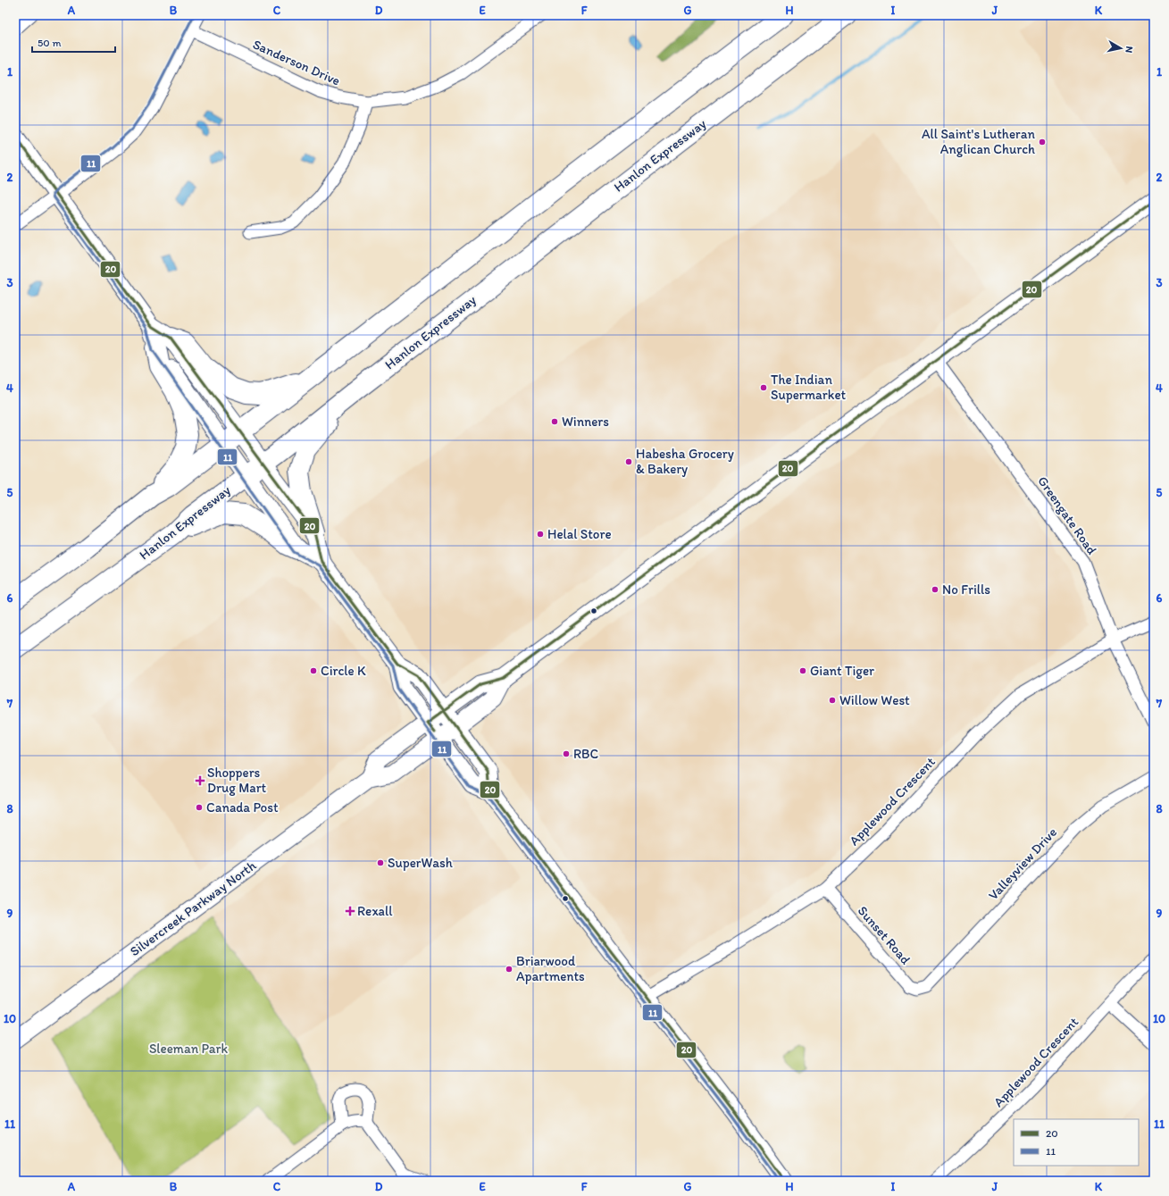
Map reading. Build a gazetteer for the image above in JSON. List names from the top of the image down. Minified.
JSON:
{"streets":{"highway":["Hanlon Expressway"],"main road":["Silvercreek Parkway North"],"street":["Sanderson Drive","Greengate Road","Applewood Crescent","Valleyview Drive","Sunset Road"]},"crossings":[["Greengate Road","Applewood Crescent"],["Greengate Road","Silvercreek Parkway North"],["Applewood Crescent","Sunset Road"],["Valleyview Drive","Sunset Road"]],"parks":["Sleeman Park"],"places":{"other":["All Saint's Lutheran Anglican Church","The Indian Supermarket","Winners","Habesha Grocery & Bakery","Helal Store","No Frills","Circle K","Giant Tiger","Willow West","RBC","Canada Post","SuperWash","Briarwood Apartments"],"health":["Shoppers Drug Mart","Rexall"]},"lines":["transit line 11","transit line 20"],"legend":["20","11"],"scale_bar":"50 m","north":"right","grid":{"columns":["A","B","C","D","E","F","G","H","I","J","K"],"rows":["1","2","3","4","5","6","7","8","9","10","11"]}}
